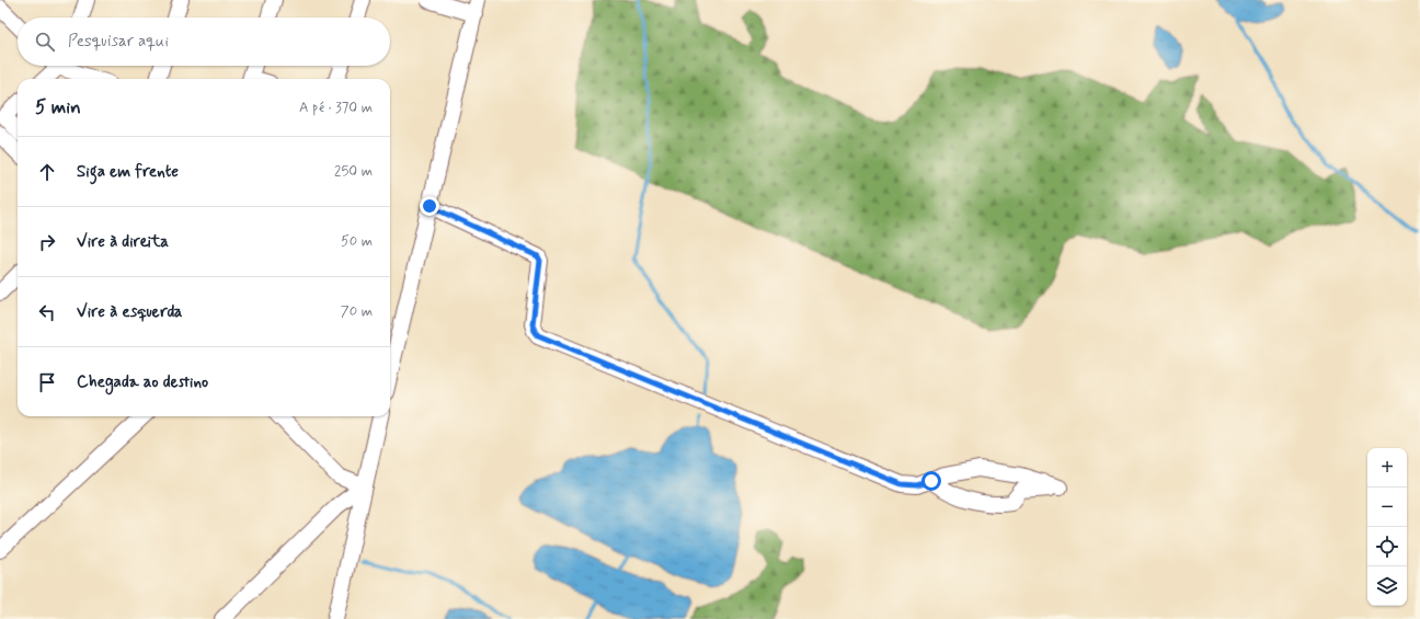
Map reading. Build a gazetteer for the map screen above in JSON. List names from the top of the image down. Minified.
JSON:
{"page":{"search":"Pesquisar aqui","heading":["5 min","A pé · 370 m"],"list":[["Siga em frente","250 m"],["Vire à direita","50 m"],["Vire à esquerda","70 m"],"Chegada ao destino"],"map_buttons":["+","−"]}}
